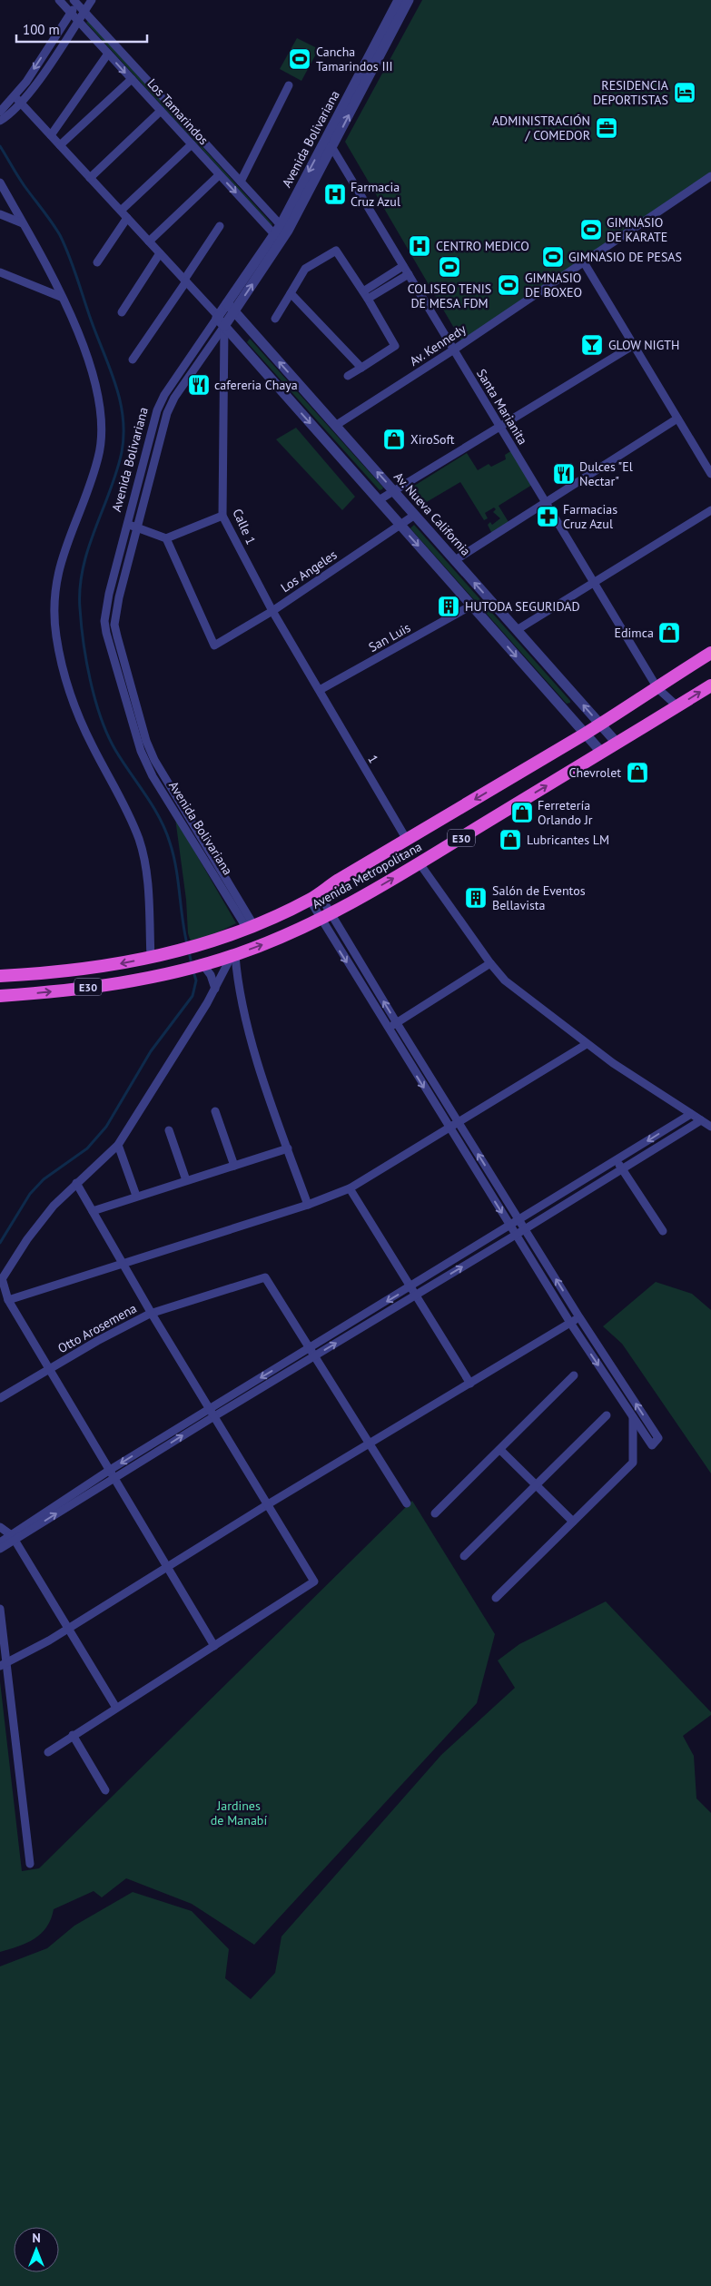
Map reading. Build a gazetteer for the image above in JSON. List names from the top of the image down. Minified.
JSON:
{"streets":{"highway":["E30","Avenida Metropolitana"],"street":["Los Tamarindos","Avenida Bolivariana","Av. Kennedy","Santa Marianita","Av. Nueva California","Calle 1","Los Angeles","San Luis","1","Otto Arosemena"]},"crossings":[["Los Tamarindos","Avenida Bolivariana"],["Avenida Bolivariana","Santa Marianita"],["Avenida Bolivariana","Av. Nueva California"],["Avenida Bolivariana","Calle 1"],["Avenida Bolivariana","E30"],["Av. Kennedy","Santa Marianita"],["Av. Kennedy","Av. Nueva California"],["Santa Marianita","E30"],["Santa Marianita","Avenida Metropolitana"],["Av. Nueva California","Los Angeles"],["Av. Nueva California","E30"],["Av. Nueva California","Avenida Metropolitana"],["Calle 1","Los Angeles"],["Calle 1","San Luis"],["Calle 1","1"],["San Luis","1"],["1","E30"]],"parks":["Jardines de Manabí"],"places":{"sports":["Cancha Tamarindos III","GIMNASIO DE KARATE","GIMNASIO DE PESAS","COLISEO TENIS DE MESA FDM","GIMNASIO DE BOXEO"],"hotel":["RESIDENCIA DEPORTISTAS"],"office":["ADMINISTRACIÓN / COMEDOR"],"hospital":["Farmacia Cruz Azul","CENTRO MEDICO"],"bar":["GLOW NIGTH"],"restaurant":["cafereria Chaya","Dulces \"El Nectar\""],"shop":["XiroSoft","Edimca","Chevrolet","Ferretería Orlando Jr","Lubricantes LM"],"pharmacy":["Farmacias Cruz Azul"],"building":["HUTODA SEGURIDAD","Salón de Eventos Bellavista"]},"scale_bar":"100 m","north":"top"}
